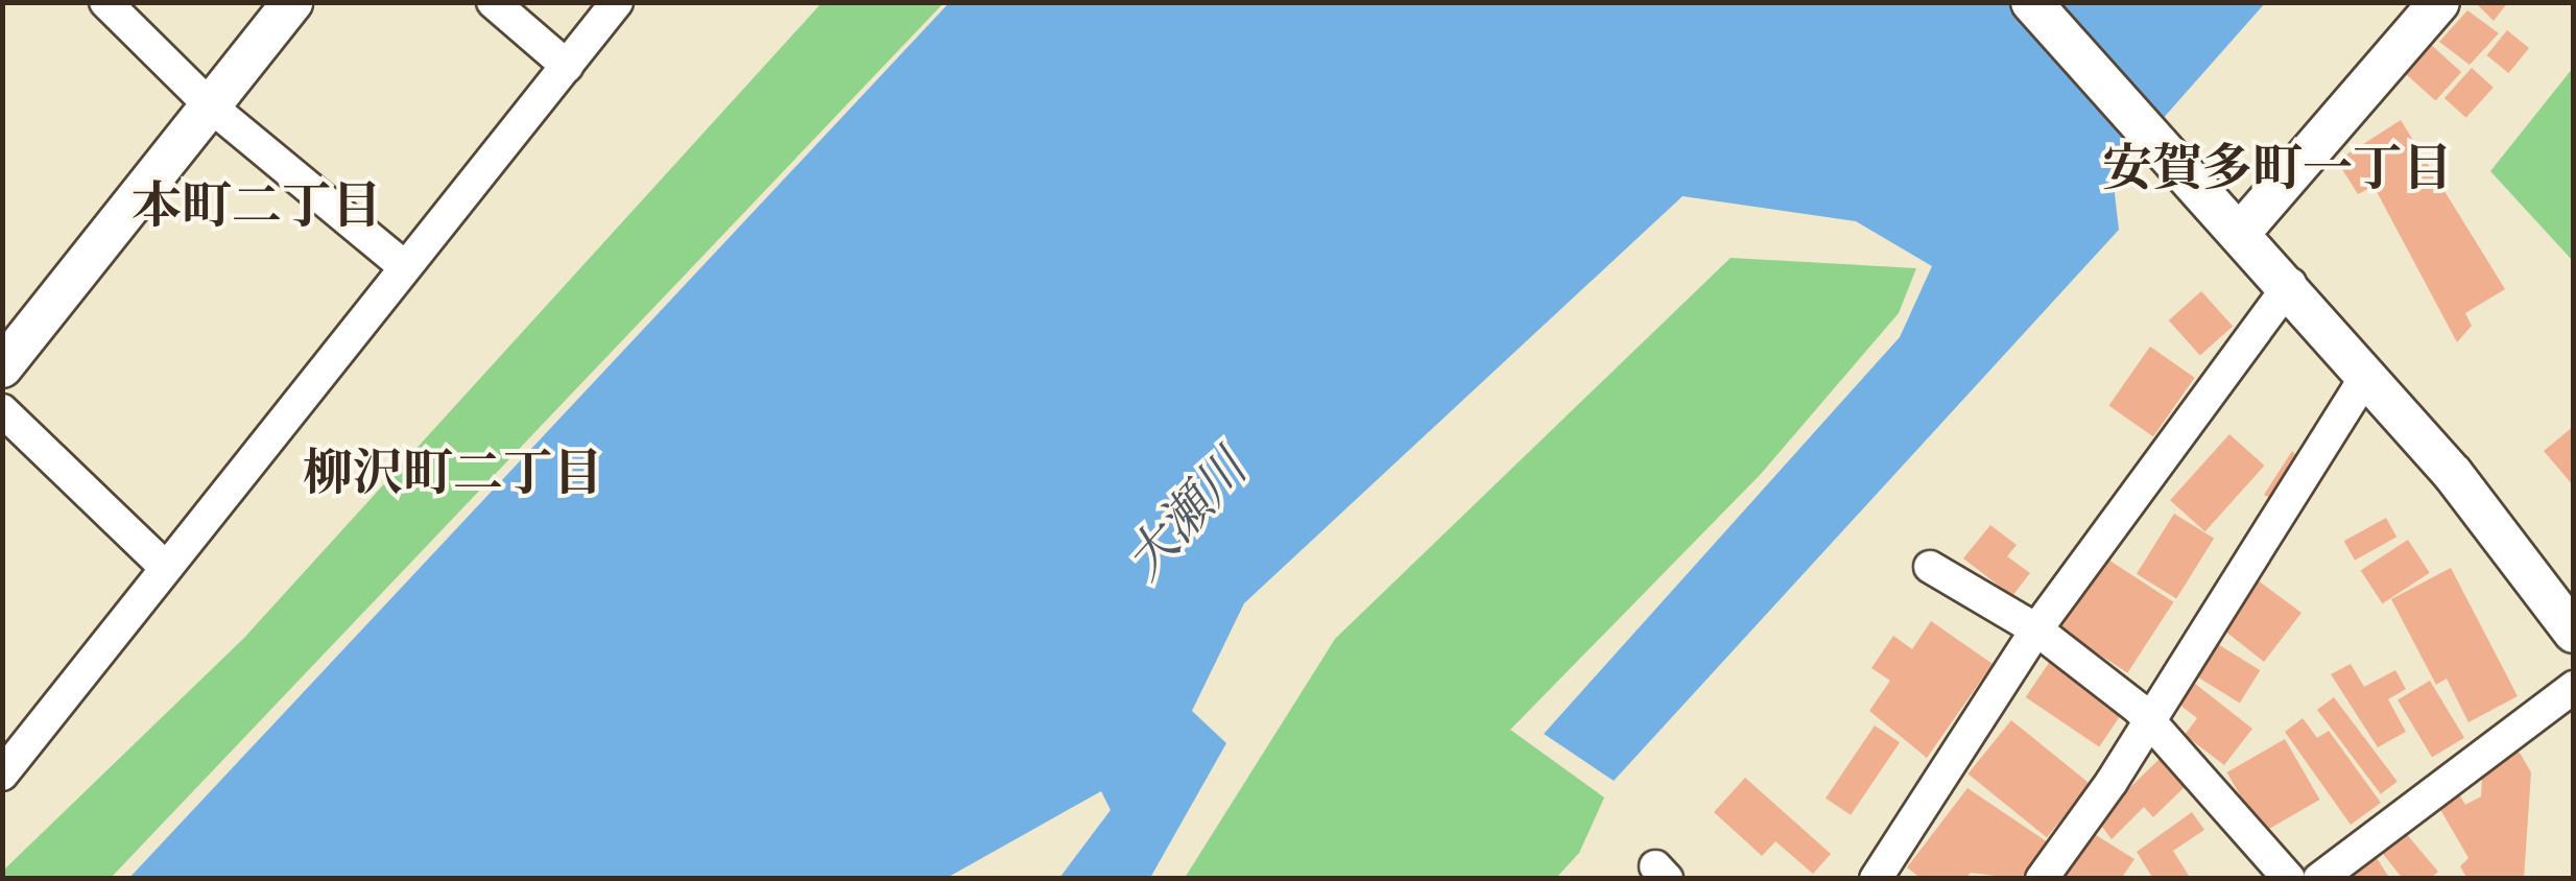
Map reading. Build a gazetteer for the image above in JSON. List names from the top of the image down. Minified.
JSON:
{"districts":["安賀多町一丁目","本町二丁目","柳沢町二丁目"],"water":["大瀬川"]}
